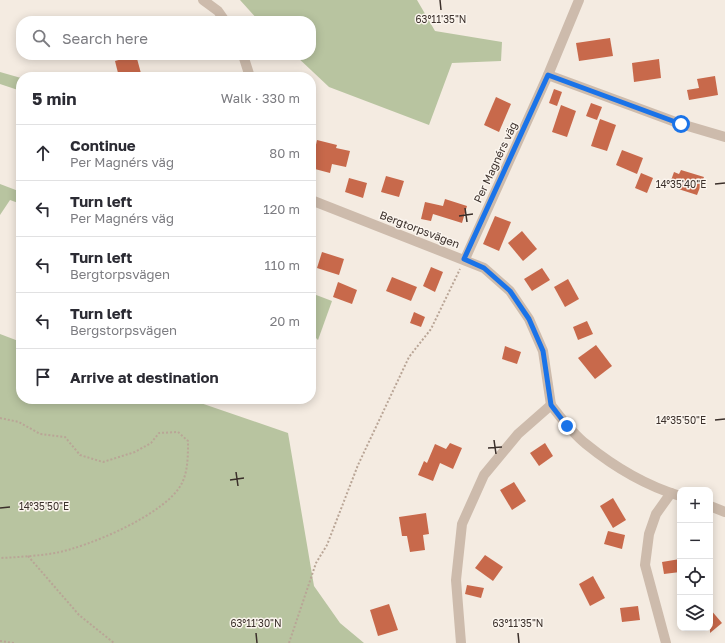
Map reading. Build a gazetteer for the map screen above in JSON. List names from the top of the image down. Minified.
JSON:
{"streets":{"street":["Per Magnérs väg","Bergtorpsvägen"]},"crossings":[["Per Magnérs väg","Bergtorpsvägen"]],"page":{"search":"Search here","heading":["5 min","Walk · 330 m"],"list":[["Continue","Per Magnérs väg","80 m"],["Turn left","Per Magnérs väg","120 m"],["Turn left","Bergtorpsvägen","110 m"],["Turn left","Bergstorpsvägen","20 m"],"Arrive at destination"],"map_buttons":["+","−"]},"coordinates":["63°11'35\"N","14°35'40\"E","14°35'50\"E","63°11'30\"N"]}
